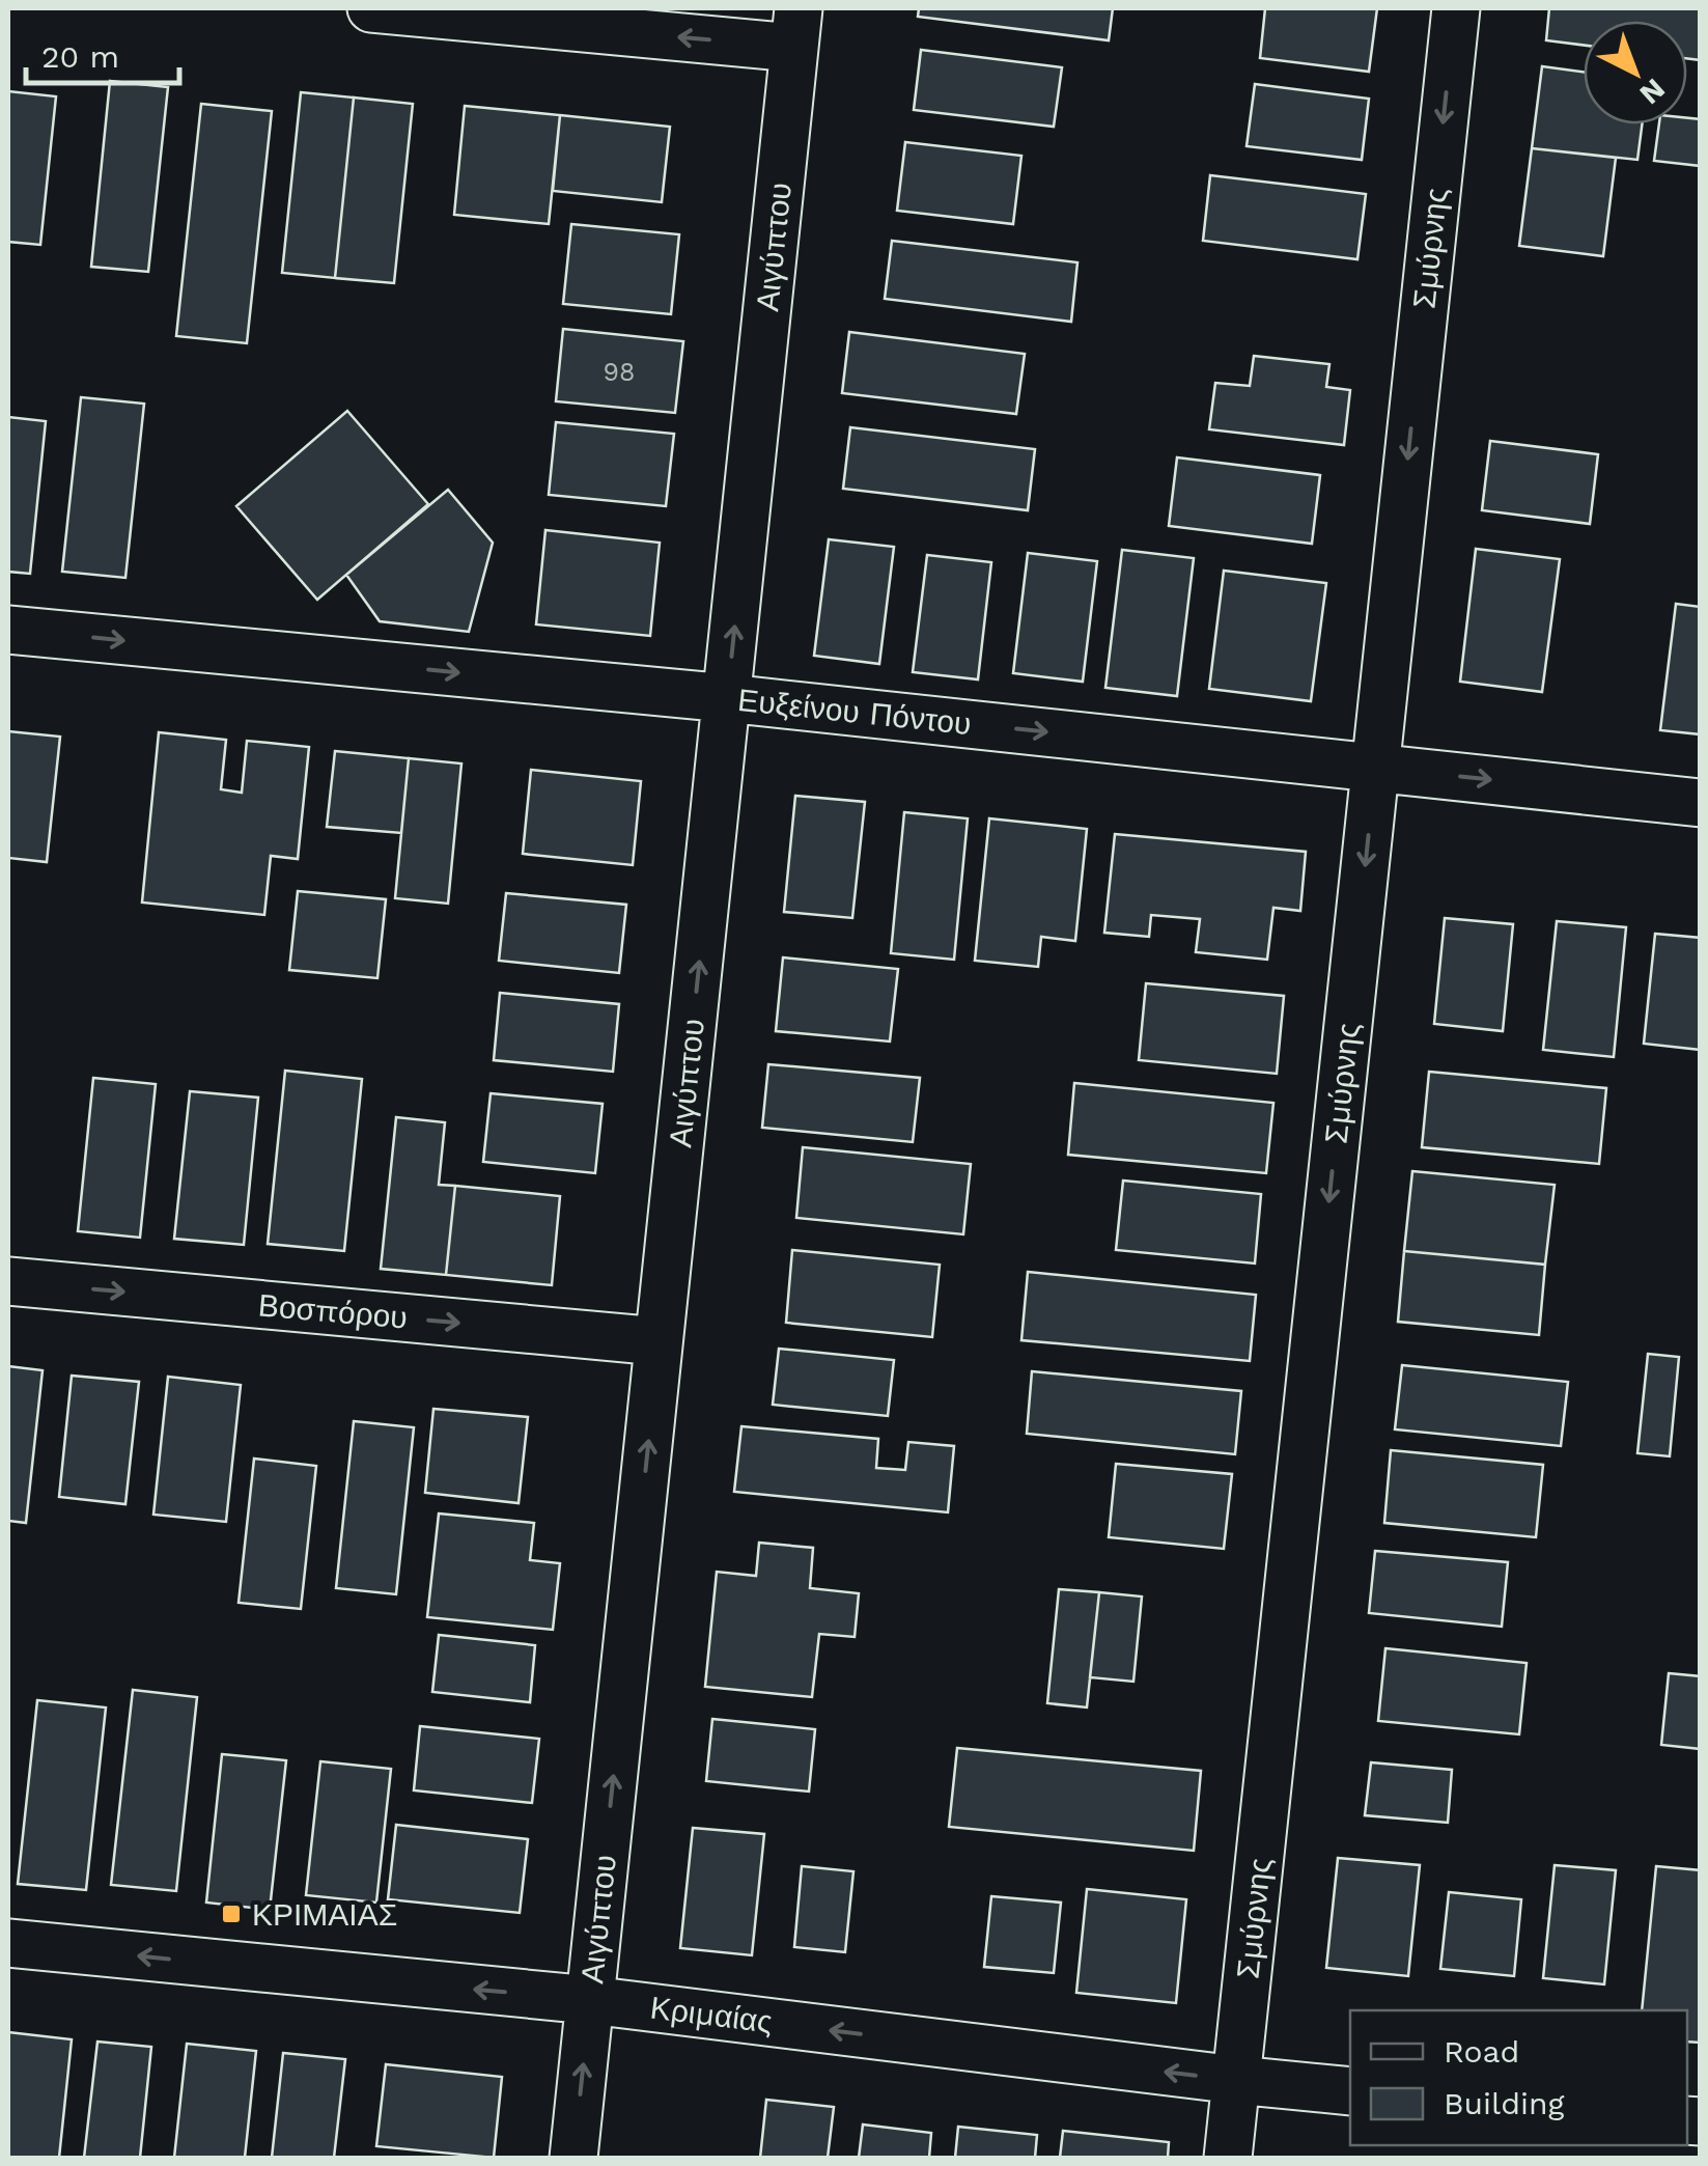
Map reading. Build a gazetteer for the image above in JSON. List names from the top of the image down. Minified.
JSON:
{"streets":{"street":["Αιγύπτου","Σμύρνης","Ευξείνου Πόντου","Βοσπόρου","Κριμαίας"]},"crossings":[["Αιγύπτου","Ευξείνου Πόντου"],["Αιγύπτου","Βοσπόρου"],["Αιγύπτου","Κριμαίας"],["Σμύρνης","Ευξείνου Πόντου"],["Σμύρνης","Κριμαίας"]],"one_way":["Αιγύπτου","Σμύρνης","Ευξείνου Πόντου","Βοσπόρου","Κριμαίας"],"places":{"transit":["ΚΡΙΜΑΙΑΣ"]},"house_numbers":["98"],"legend":["Road","Building"],"scale_bar":"20 m","north":"bottom right"}
